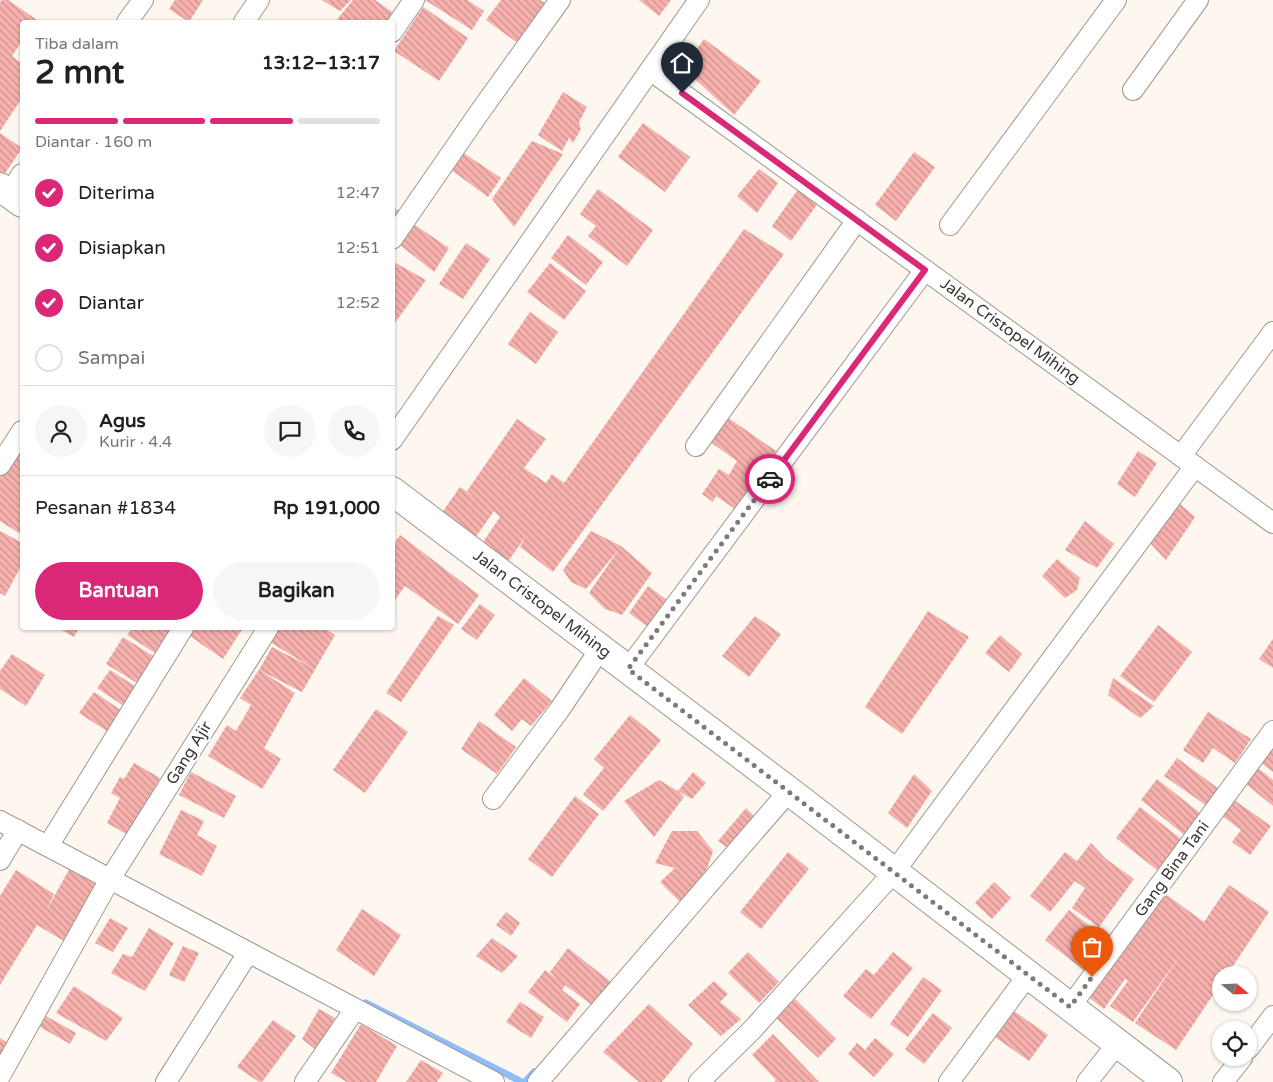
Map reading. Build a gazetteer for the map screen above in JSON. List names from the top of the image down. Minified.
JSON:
{"streets":{"street":["Jalan Cristopel Mihing","Gang Ajir","Gang Bina Tani"]},"crossings":[["Jalan Cristopel Mihing","Gang Bina Tani"]],"north":"right","page":{"heading":["2 mnt","Tiba dalam","13:12–13:17"],"panel":["Agus","Kurir · 4.4","Pesanan #1834","Rp 191,000"],"bar":"Diantar · 160 m","list":[["Diterima","12:47"],["Disiapkan","12:51"],["Diantar","12:52"],"Sampai"],"buttons":["Bantuan","Bagikan"]}}
